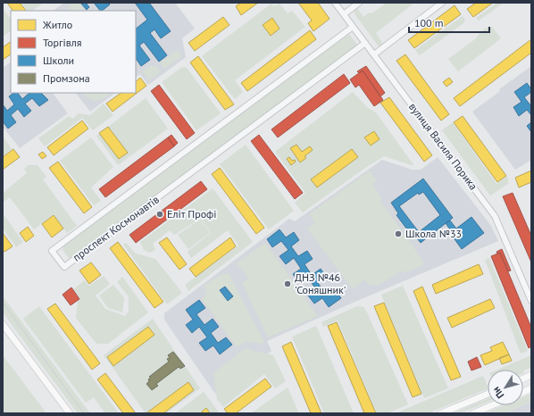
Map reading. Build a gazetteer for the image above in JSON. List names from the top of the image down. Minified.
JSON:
{"streets":{"street":["вулиця Василя Порика","проспект Космонавтів"]},"crossings":[["вулиця Василя Порика","проспект Космонавтів"]],"places":["Еліт Профі","Школа №33","ДНЗ №46 'Соняшник'"],"legend":["Житло","Торгівля","Школи","Промзона"],"scale_bar":"100 m","north":"bottom left"}
